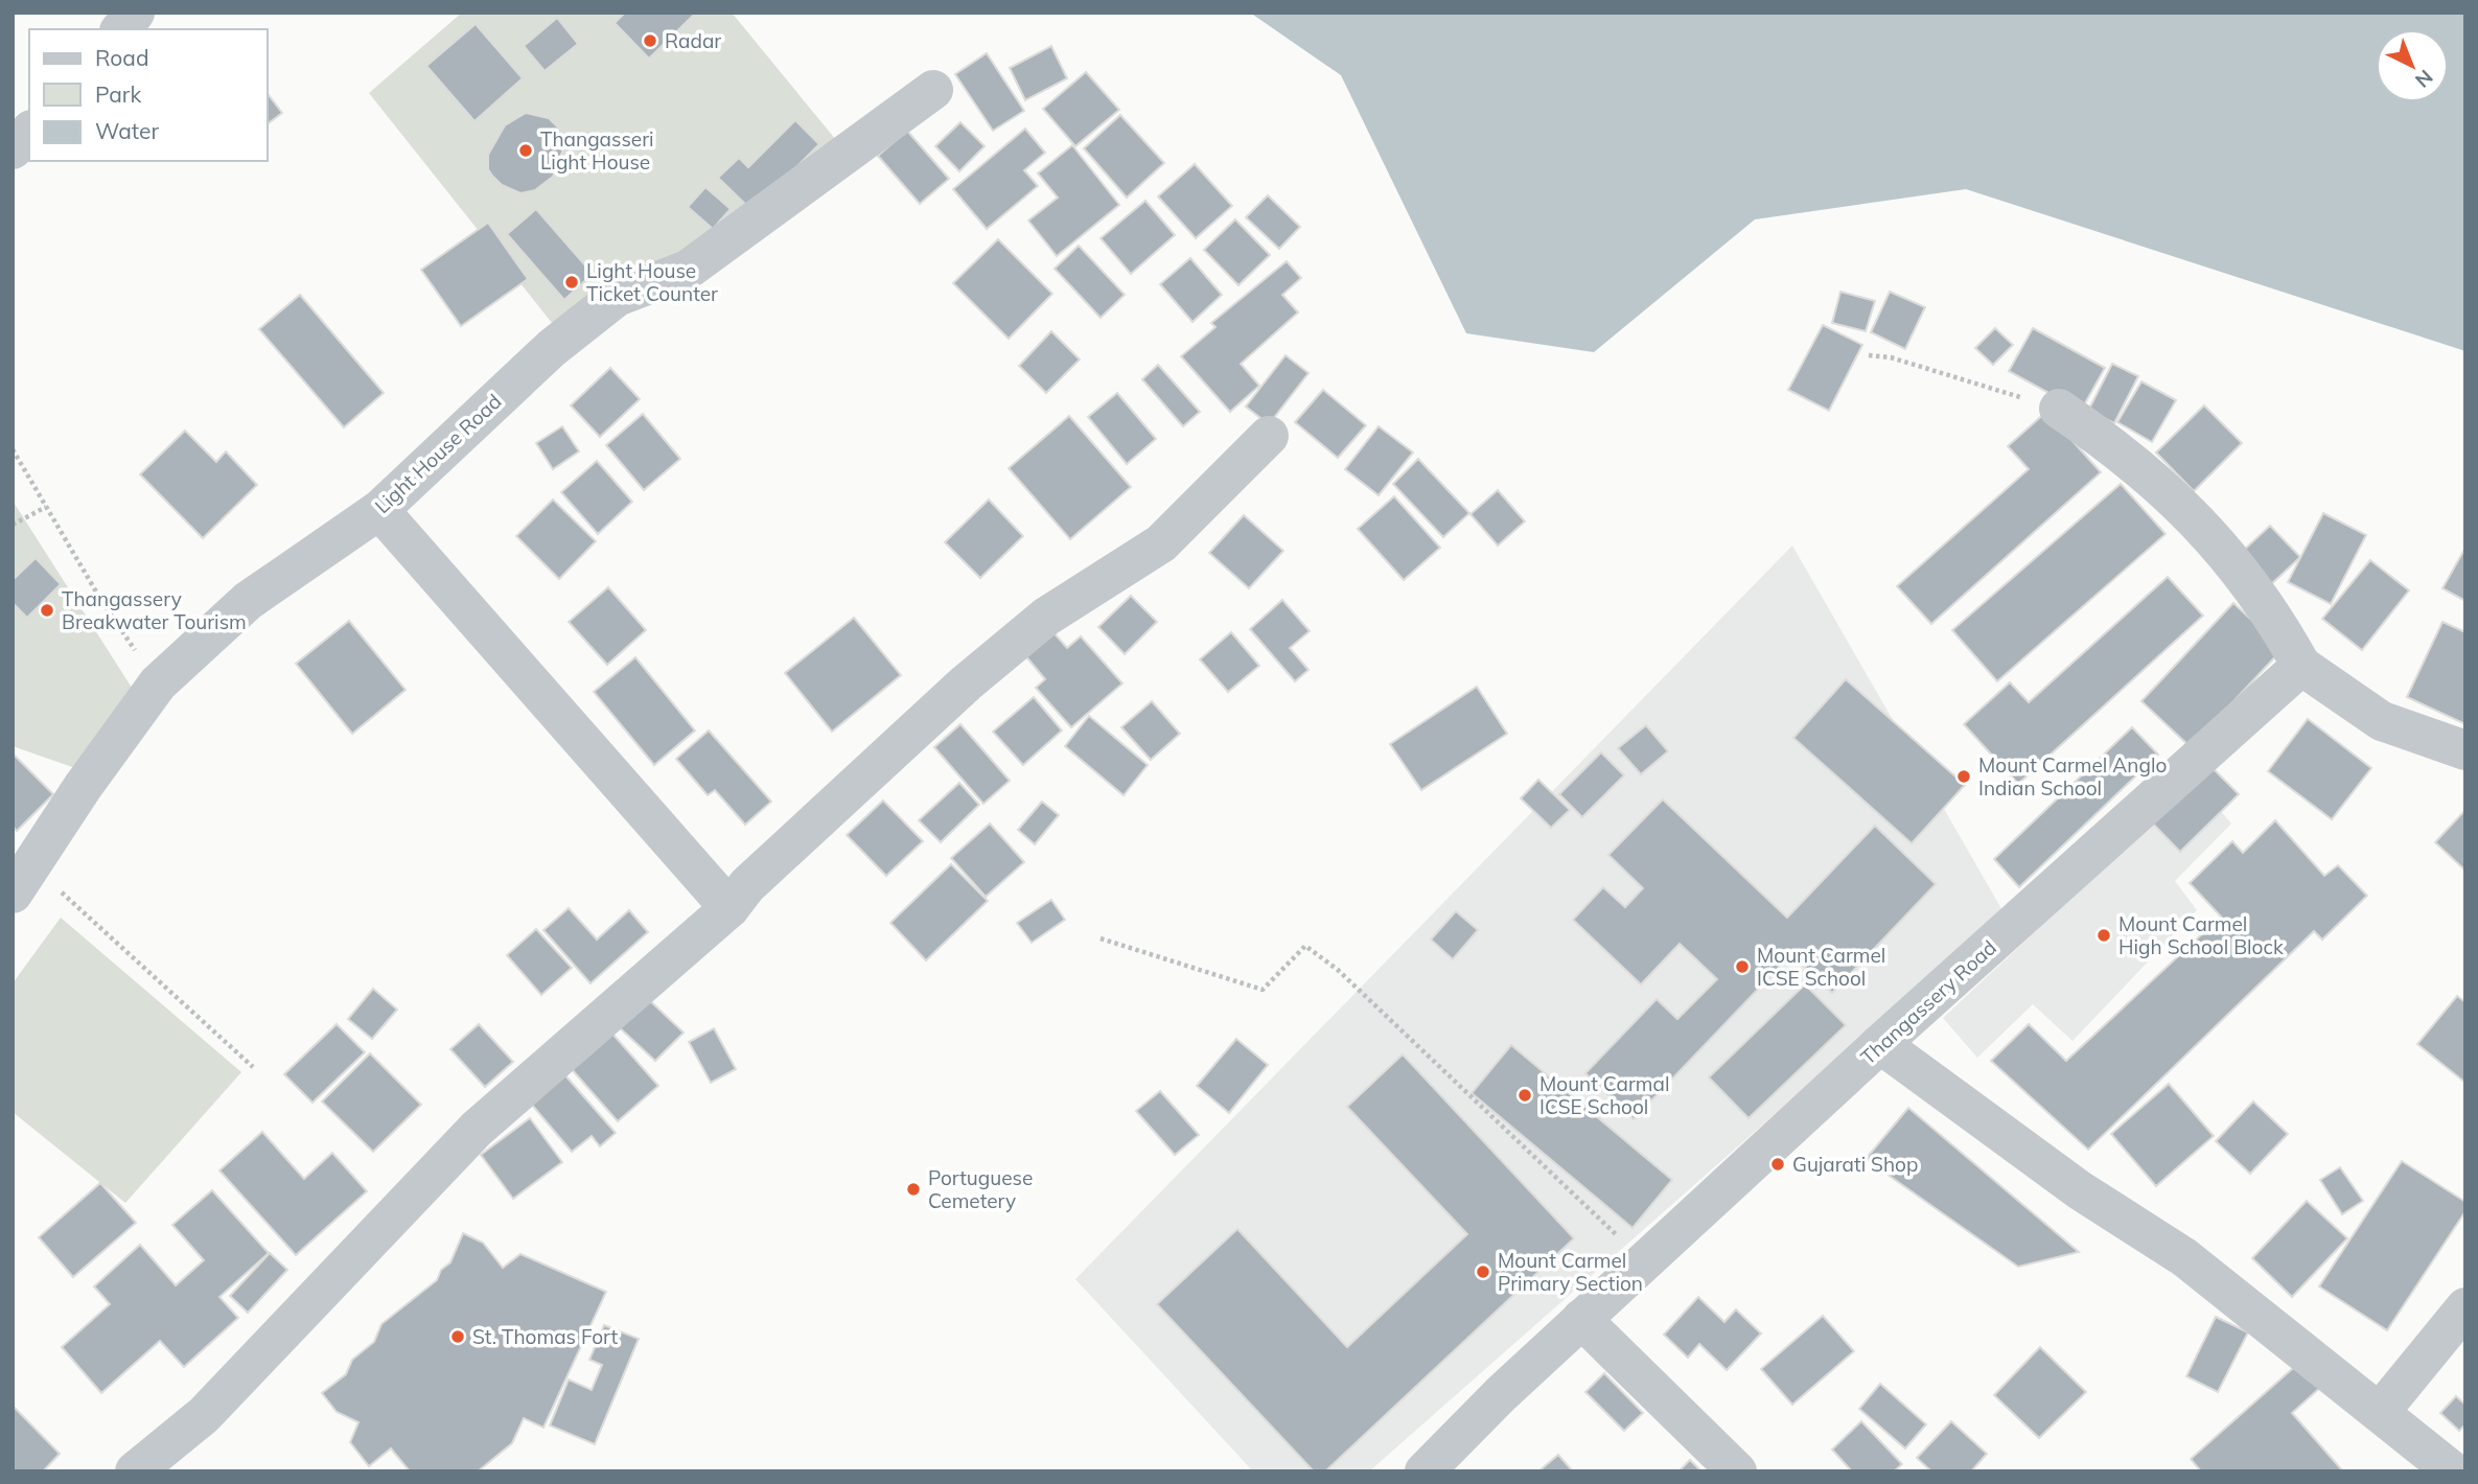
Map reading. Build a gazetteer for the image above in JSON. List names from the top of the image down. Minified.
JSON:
{"streets":{"street":["Light House Road","Thangassery Road"]},"places":["Radar","Thangasseri Light House","Light House Ticket Counter","Thangassery Breakwater Tourism","Mount Carmel Anglo Indian School","Mount Carmel High School Block","Mount Carmel ICSE School","Mount Carmal ICSE School","Gujarati Shop","Portuguese Cemetery","Mount Carmel Primary Section","St. Thomas Fort"],"legend":["Road","Park","Water"],"north":"bottom right"}
